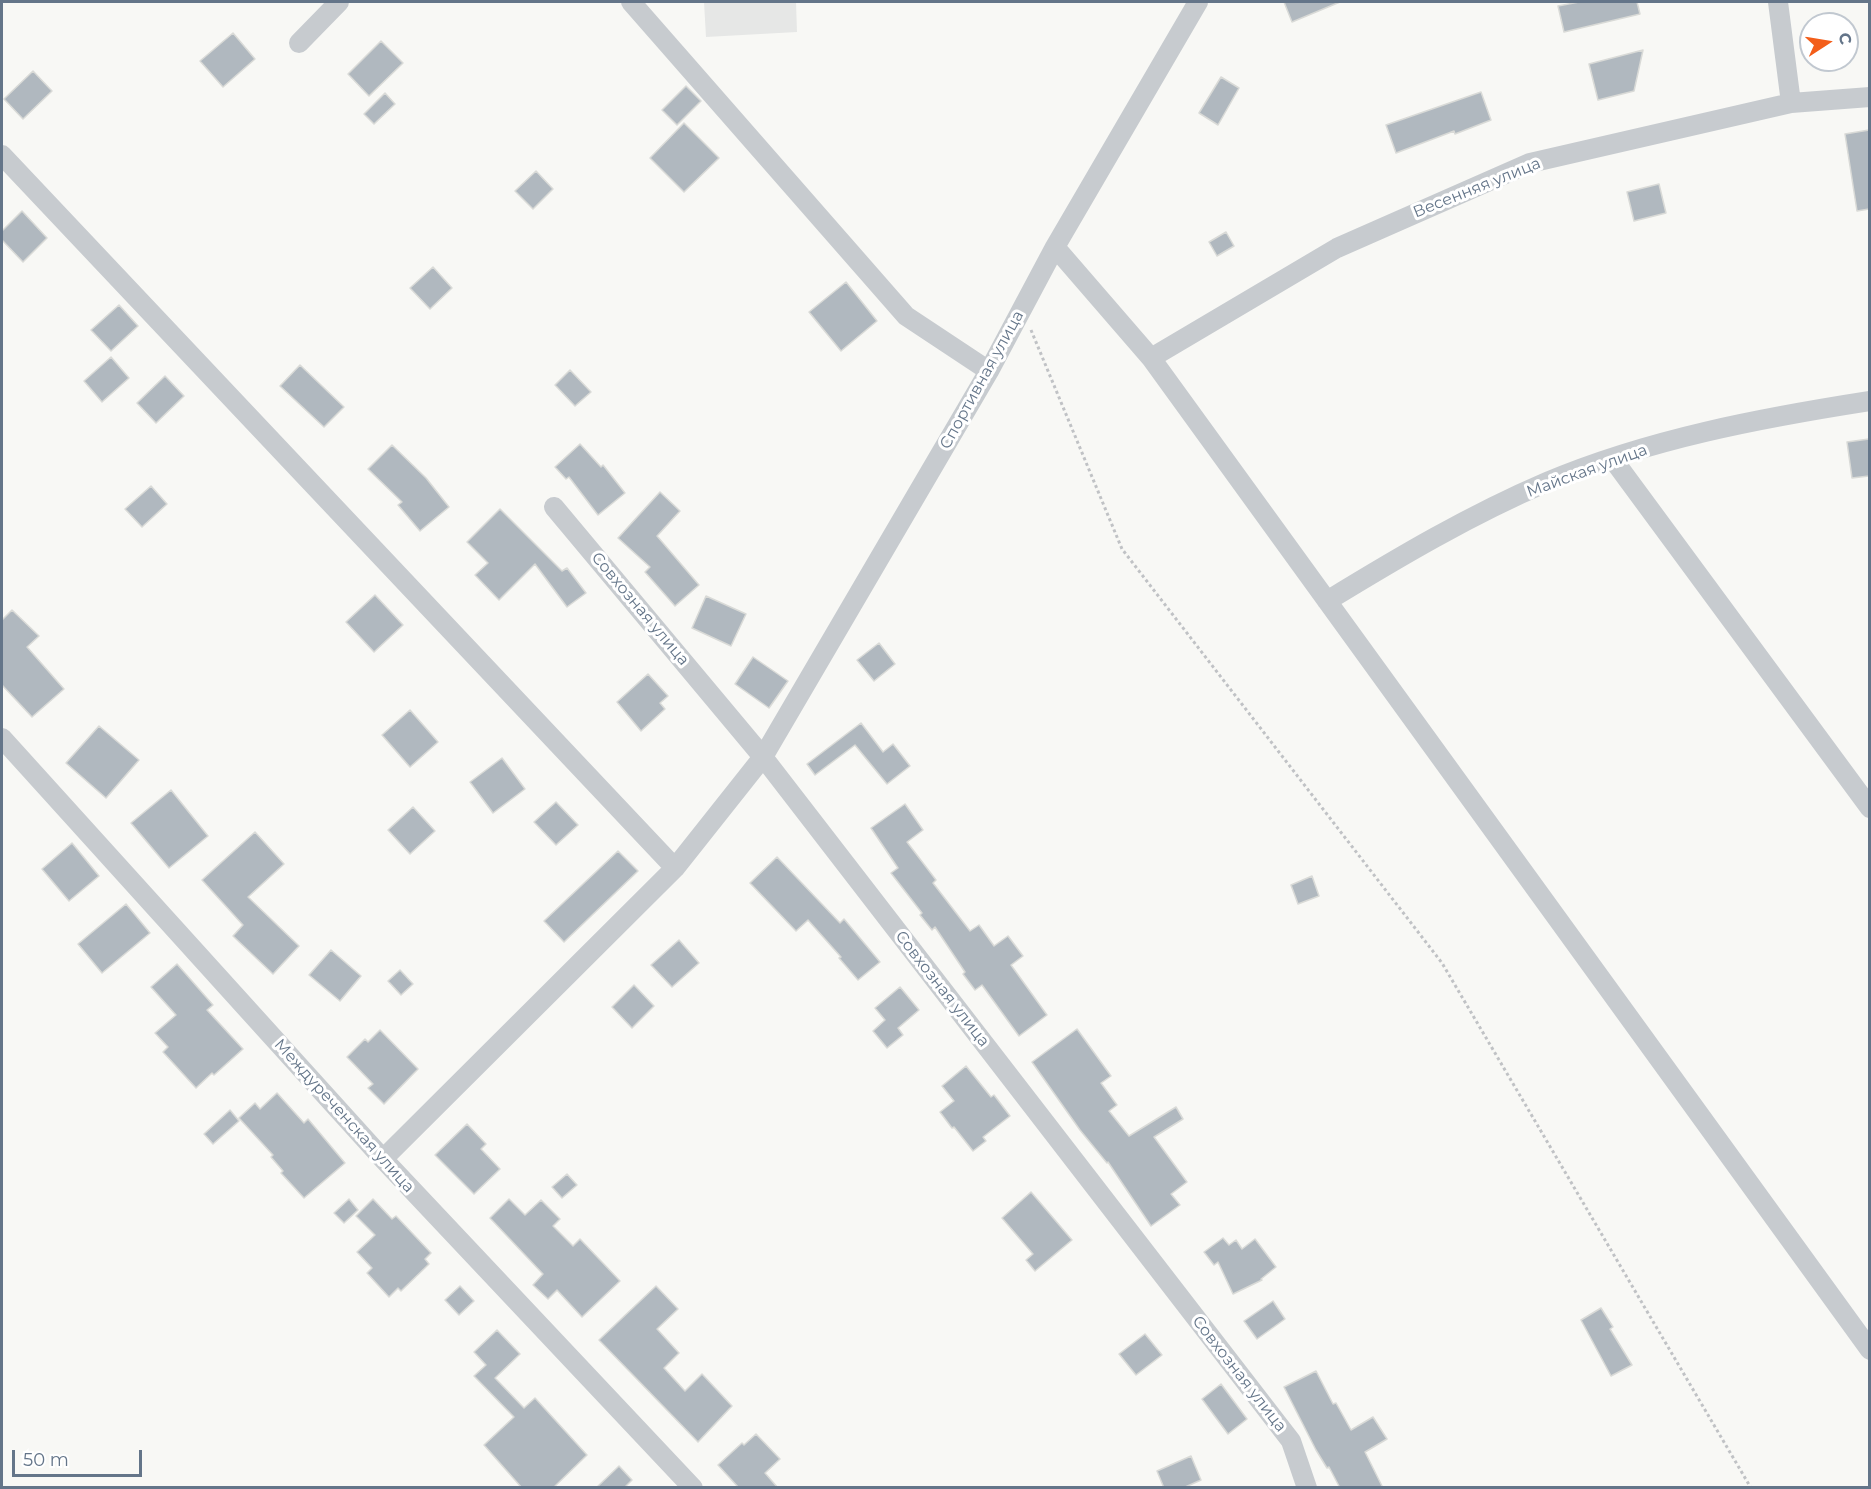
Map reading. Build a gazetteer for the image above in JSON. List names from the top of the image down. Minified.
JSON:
{"streets":{"street":["Весенняя улица","Спортивная улица","Майская улица","Совхозная улица","Междуреченская улица"]},"crossings":[["Спортивная улица","Совхозная улица"],["Спортивная улица","Междуреченская улица"]],"scale_bar":"50 m","north":"right"}
